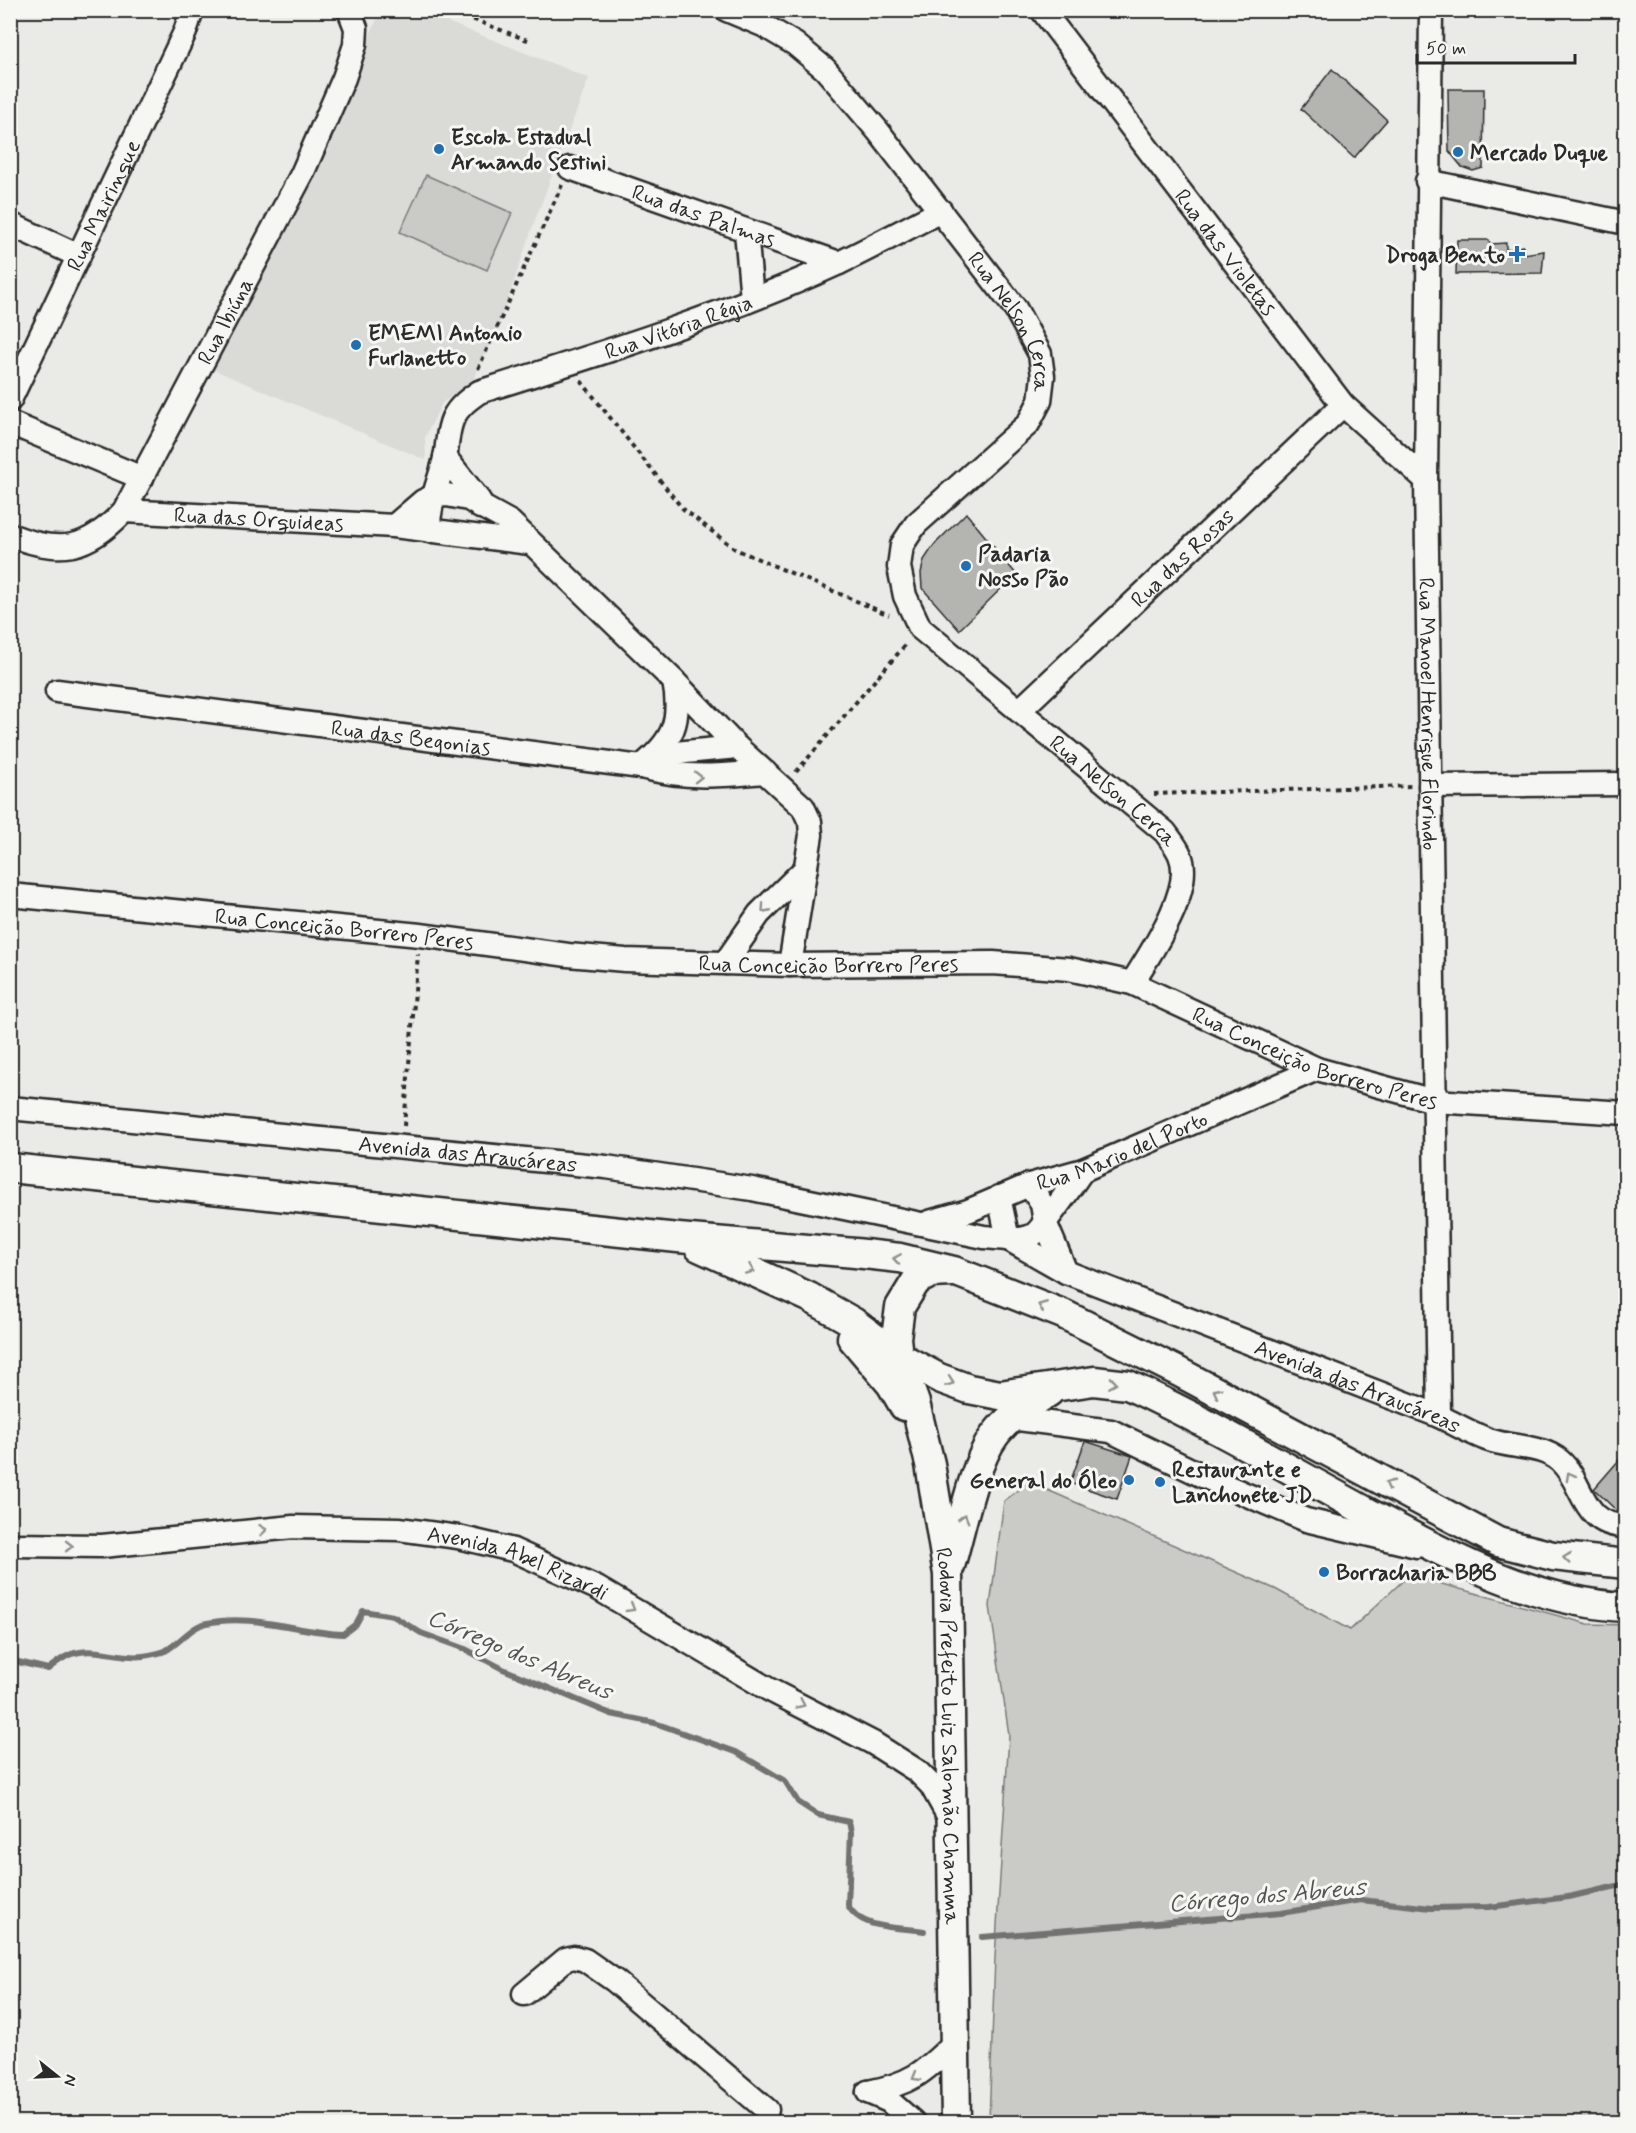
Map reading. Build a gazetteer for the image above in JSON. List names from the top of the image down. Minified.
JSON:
{"streets":{"main road":["Rodovia Prefeito Luiz Salomão Chamma"],"street":["Rua Mairinque","Rua das Palmas","Rua das Violetas","Rua Ibiúna","Rua Nelson Cerca","Rua Vitória Régia","Rua das Orquideas","Rua das Rosas","Rua Manoel Henrique Florindo","Rua das Begonias","Rua Conceição Borrero Peres","Rua Mario del Porto","Avenida das Araucáreas","Avenida Abel Rizardi"]},"crossings":[["Rua das Palmas","Rua Vitória Régia"],["Rua das Violetas","Rua das Rosas"],["Rua das Violetas","Rua Manoel Henrique Florindo"],["Rua Ibiúna","Rua das Orquideas"],["Rua Nelson Cerca","Rua Vitória Régia"],["Rua Nelson Cerca","Rua das Rosas"],["Rua Nelson Cerca","Rua Conceição Borrero Peres"],["Rua Vitória Régia","Rua das Orquideas"],["Rua Manoel Henrique Florindo","Rua Conceição Borrero Peres"],["Rua Manoel Henrique Florindo","Avenida das Araucáreas"],["Rua Conceição Borrero Peres","Rua Mario del Porto"],["Rua Mario del Porto","Avenida das Araucáreas"],["Avenida Abel Rizardi","Rodovia Prefeito Luiz Salomão Chamma"]],"one_way":["Avenida Abel Rizardi"],"water":["Córrego dos Abreus"],"places":{"other":["Escola Estadual Armando Sestini","Mercado Duque","EMEMI Antonio Furlanetto","Padaria Nosso Pão","General do Óleo","Restaurante e Lanchonete JD","Borracharia BBB"],"health":["Droga Bento"]},"scale_bar":"50 m","north":"right"}
